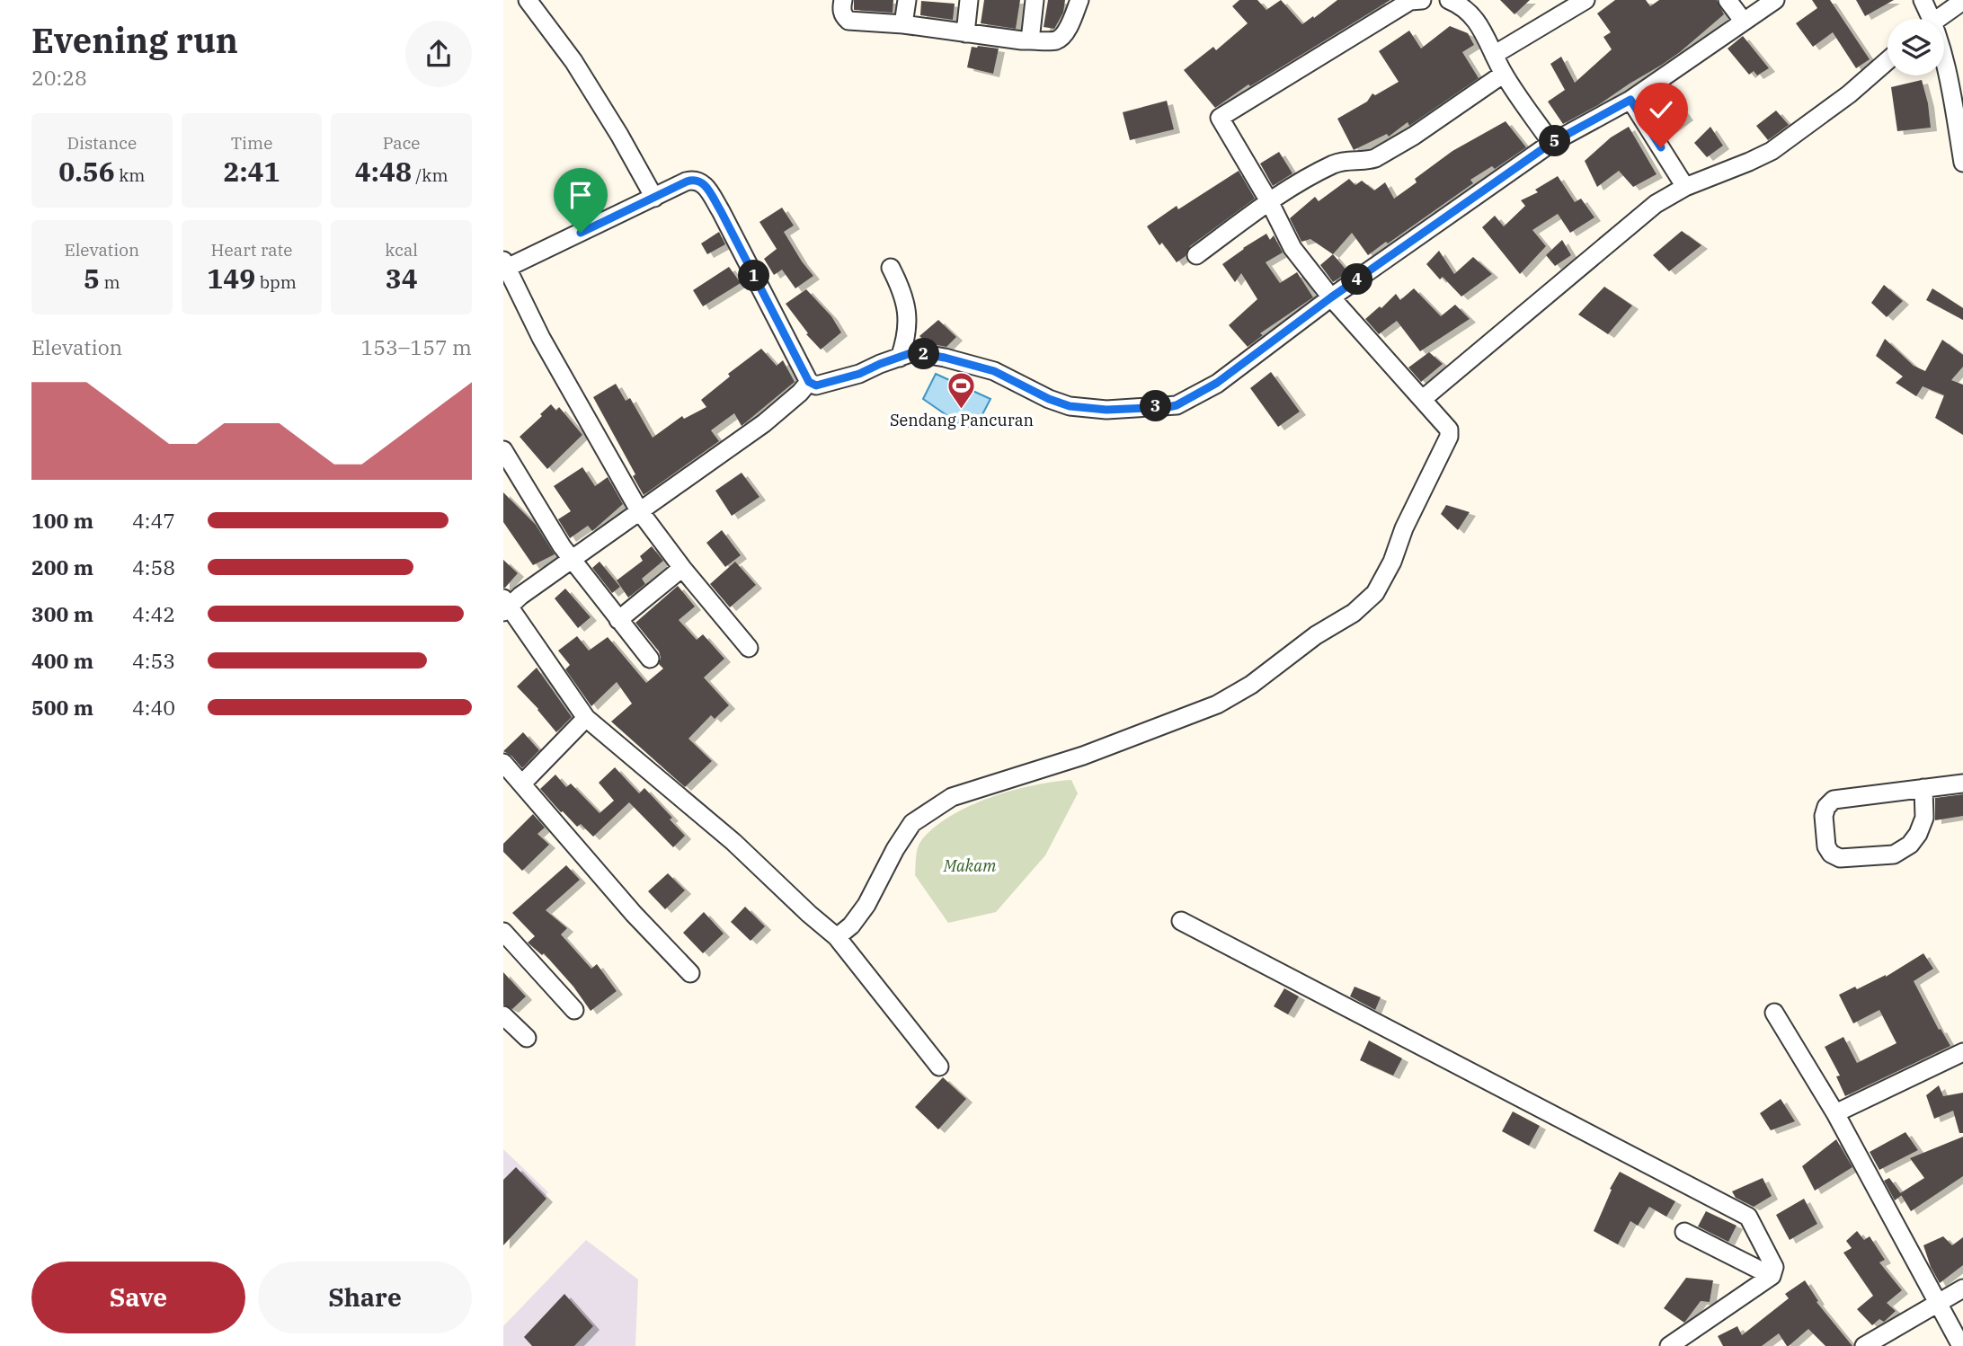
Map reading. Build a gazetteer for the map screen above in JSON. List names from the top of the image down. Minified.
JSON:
{"parks":["Makam"],"places":{"sports":["Sendang Pancuran"]},"page":{"heading":["Evening run","20:28"],"stats":[["Distance","0.56 km"],["Time","2:41"],["Pace","4:48 /km"],["Elevation","5 m"],["Heart rate","149 bpm"],["kcal","34"]],"pins":["5","1","4","2","3"],"chart":["Elevation","153–157 m"],"list":[{"name":"100 m","note":"4:47"},{"name":"200 m","note":"4:58"},{"name":"300 m","note":"4:42"},{"name":"400 m","note":"4:53"},{"name":"500 m","note":"4:40"}],"buttons":["Save","Share"]}}
